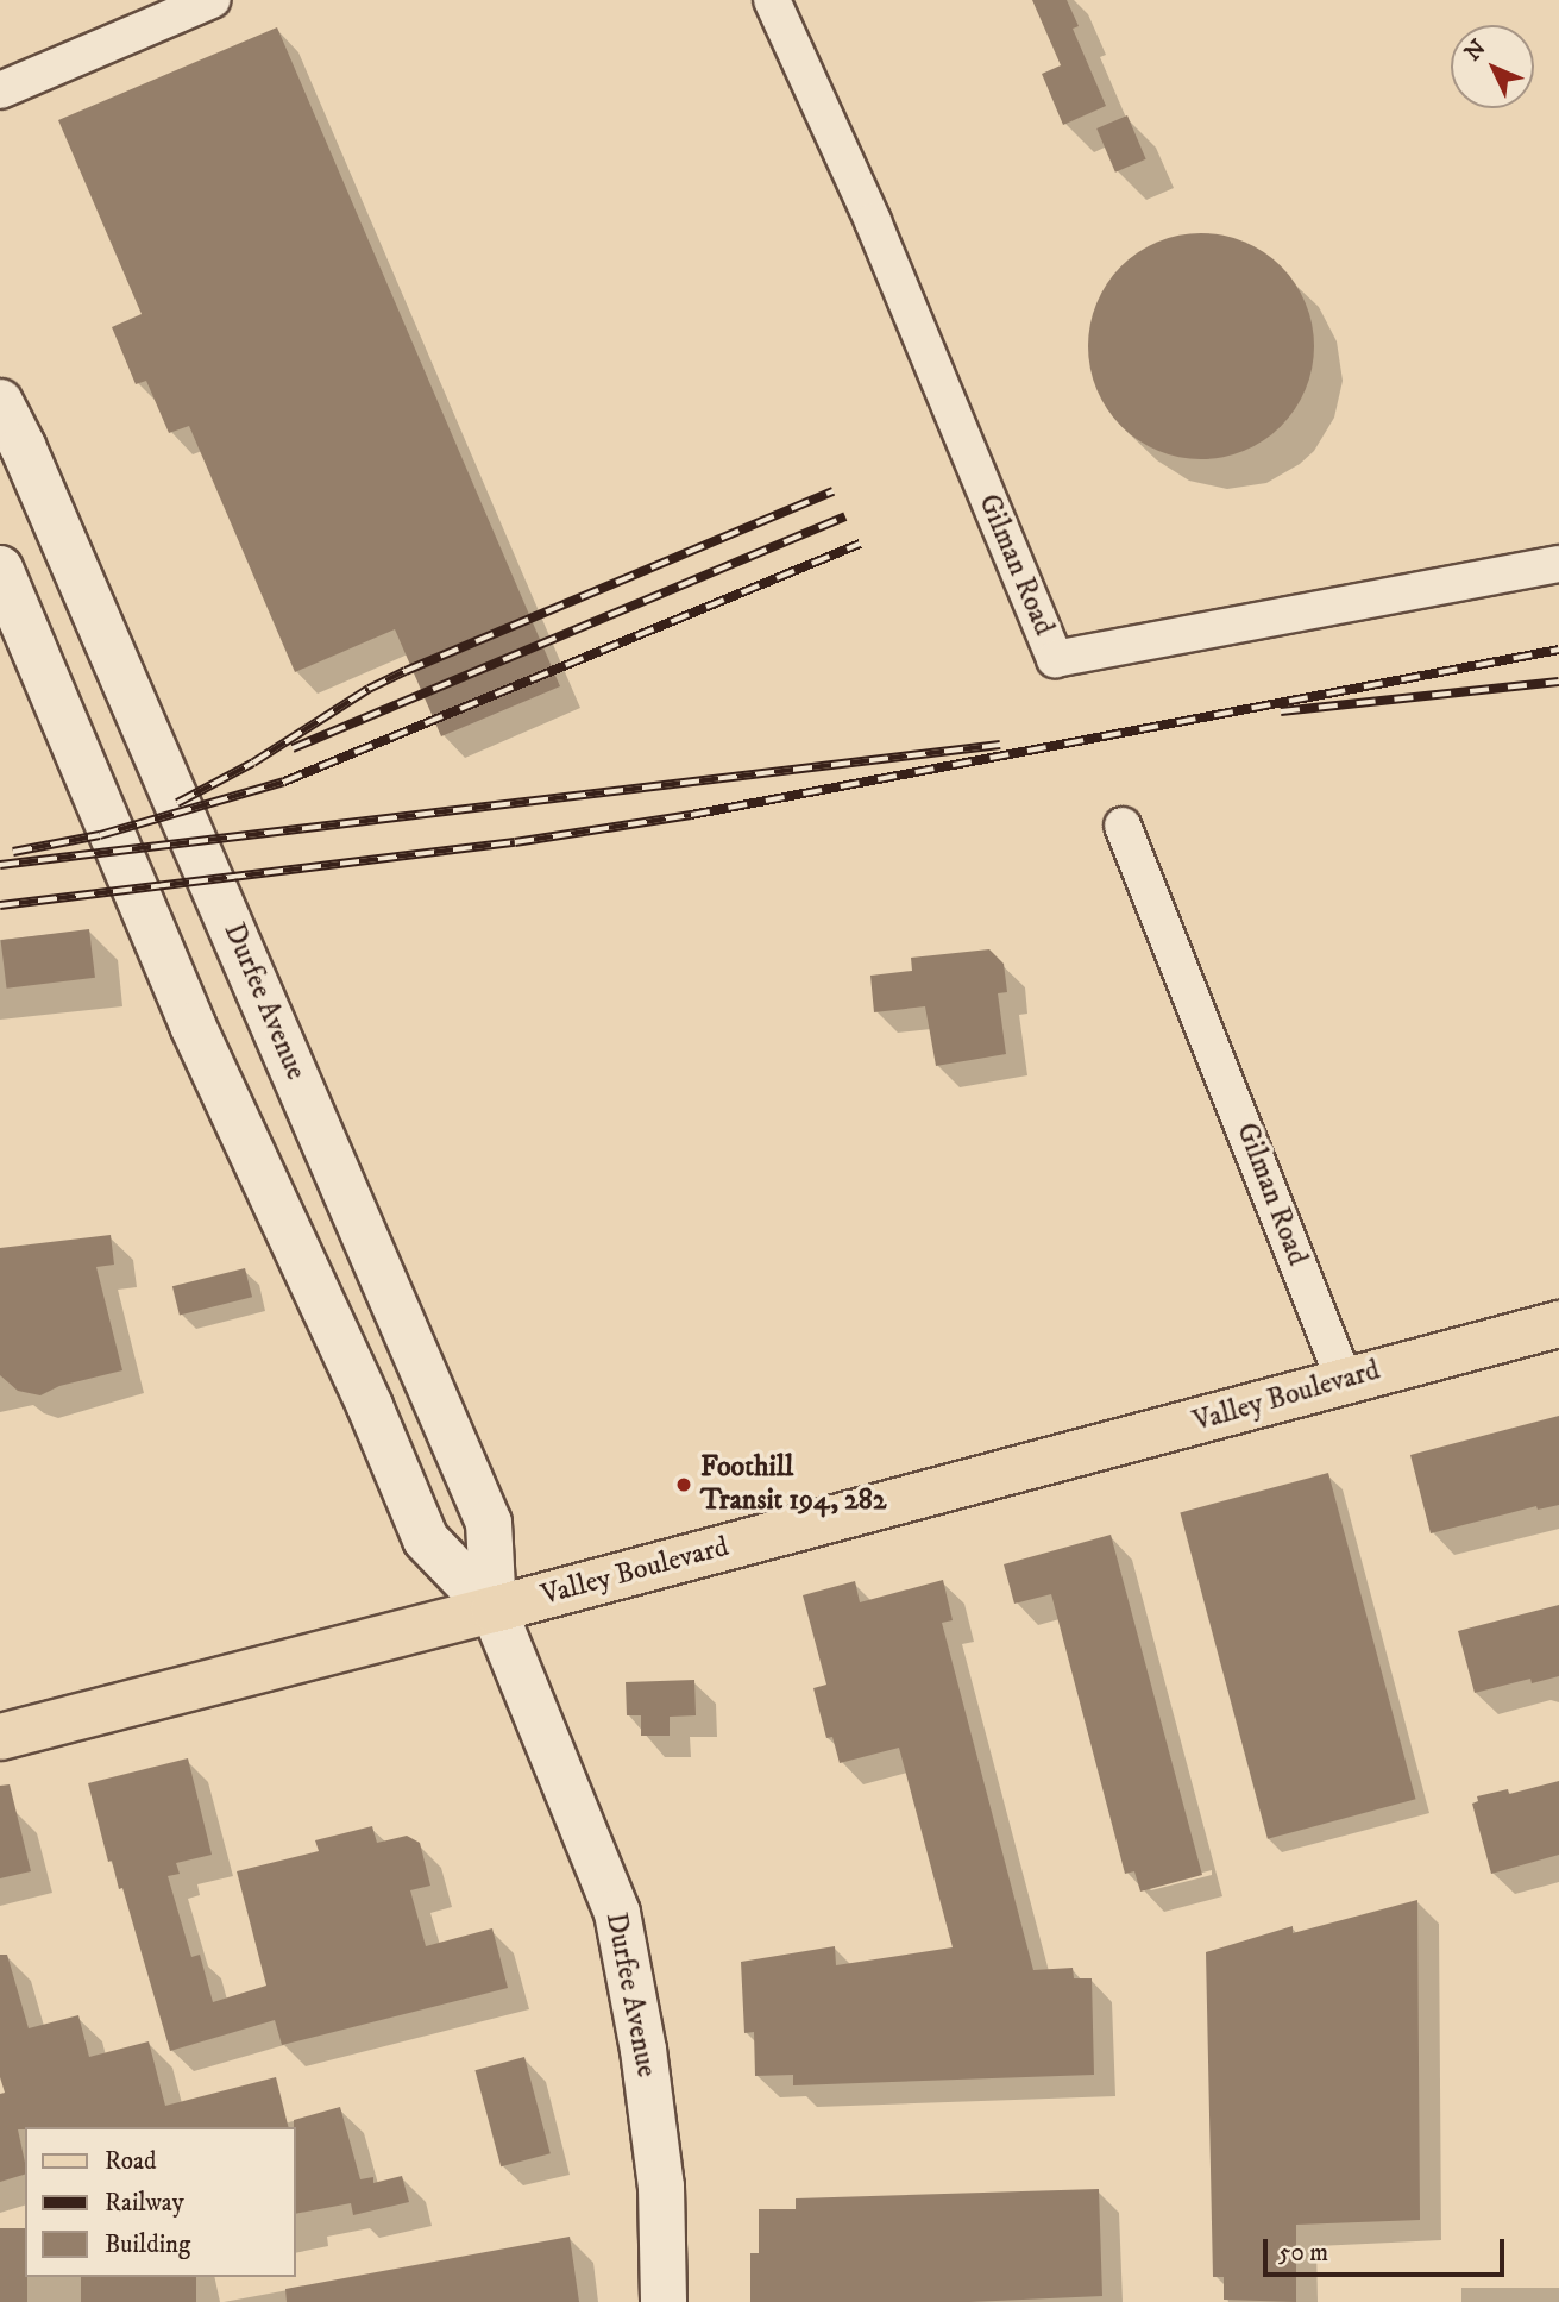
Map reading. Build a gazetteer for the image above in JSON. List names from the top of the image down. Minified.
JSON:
{"streets":{"main road":["Durfee Avenue","Valley Boulevard"],"street":["Gilman Road"]},"crossings":[["Gilman Road","Valley Boulevard"],["Durfee Avenue","Valley Boulevard"]],"places":["Foothill Transit 194, 282"],"legend":["Road","Railway","Building"],"scale_bar":"50 m","north":"top left"}
